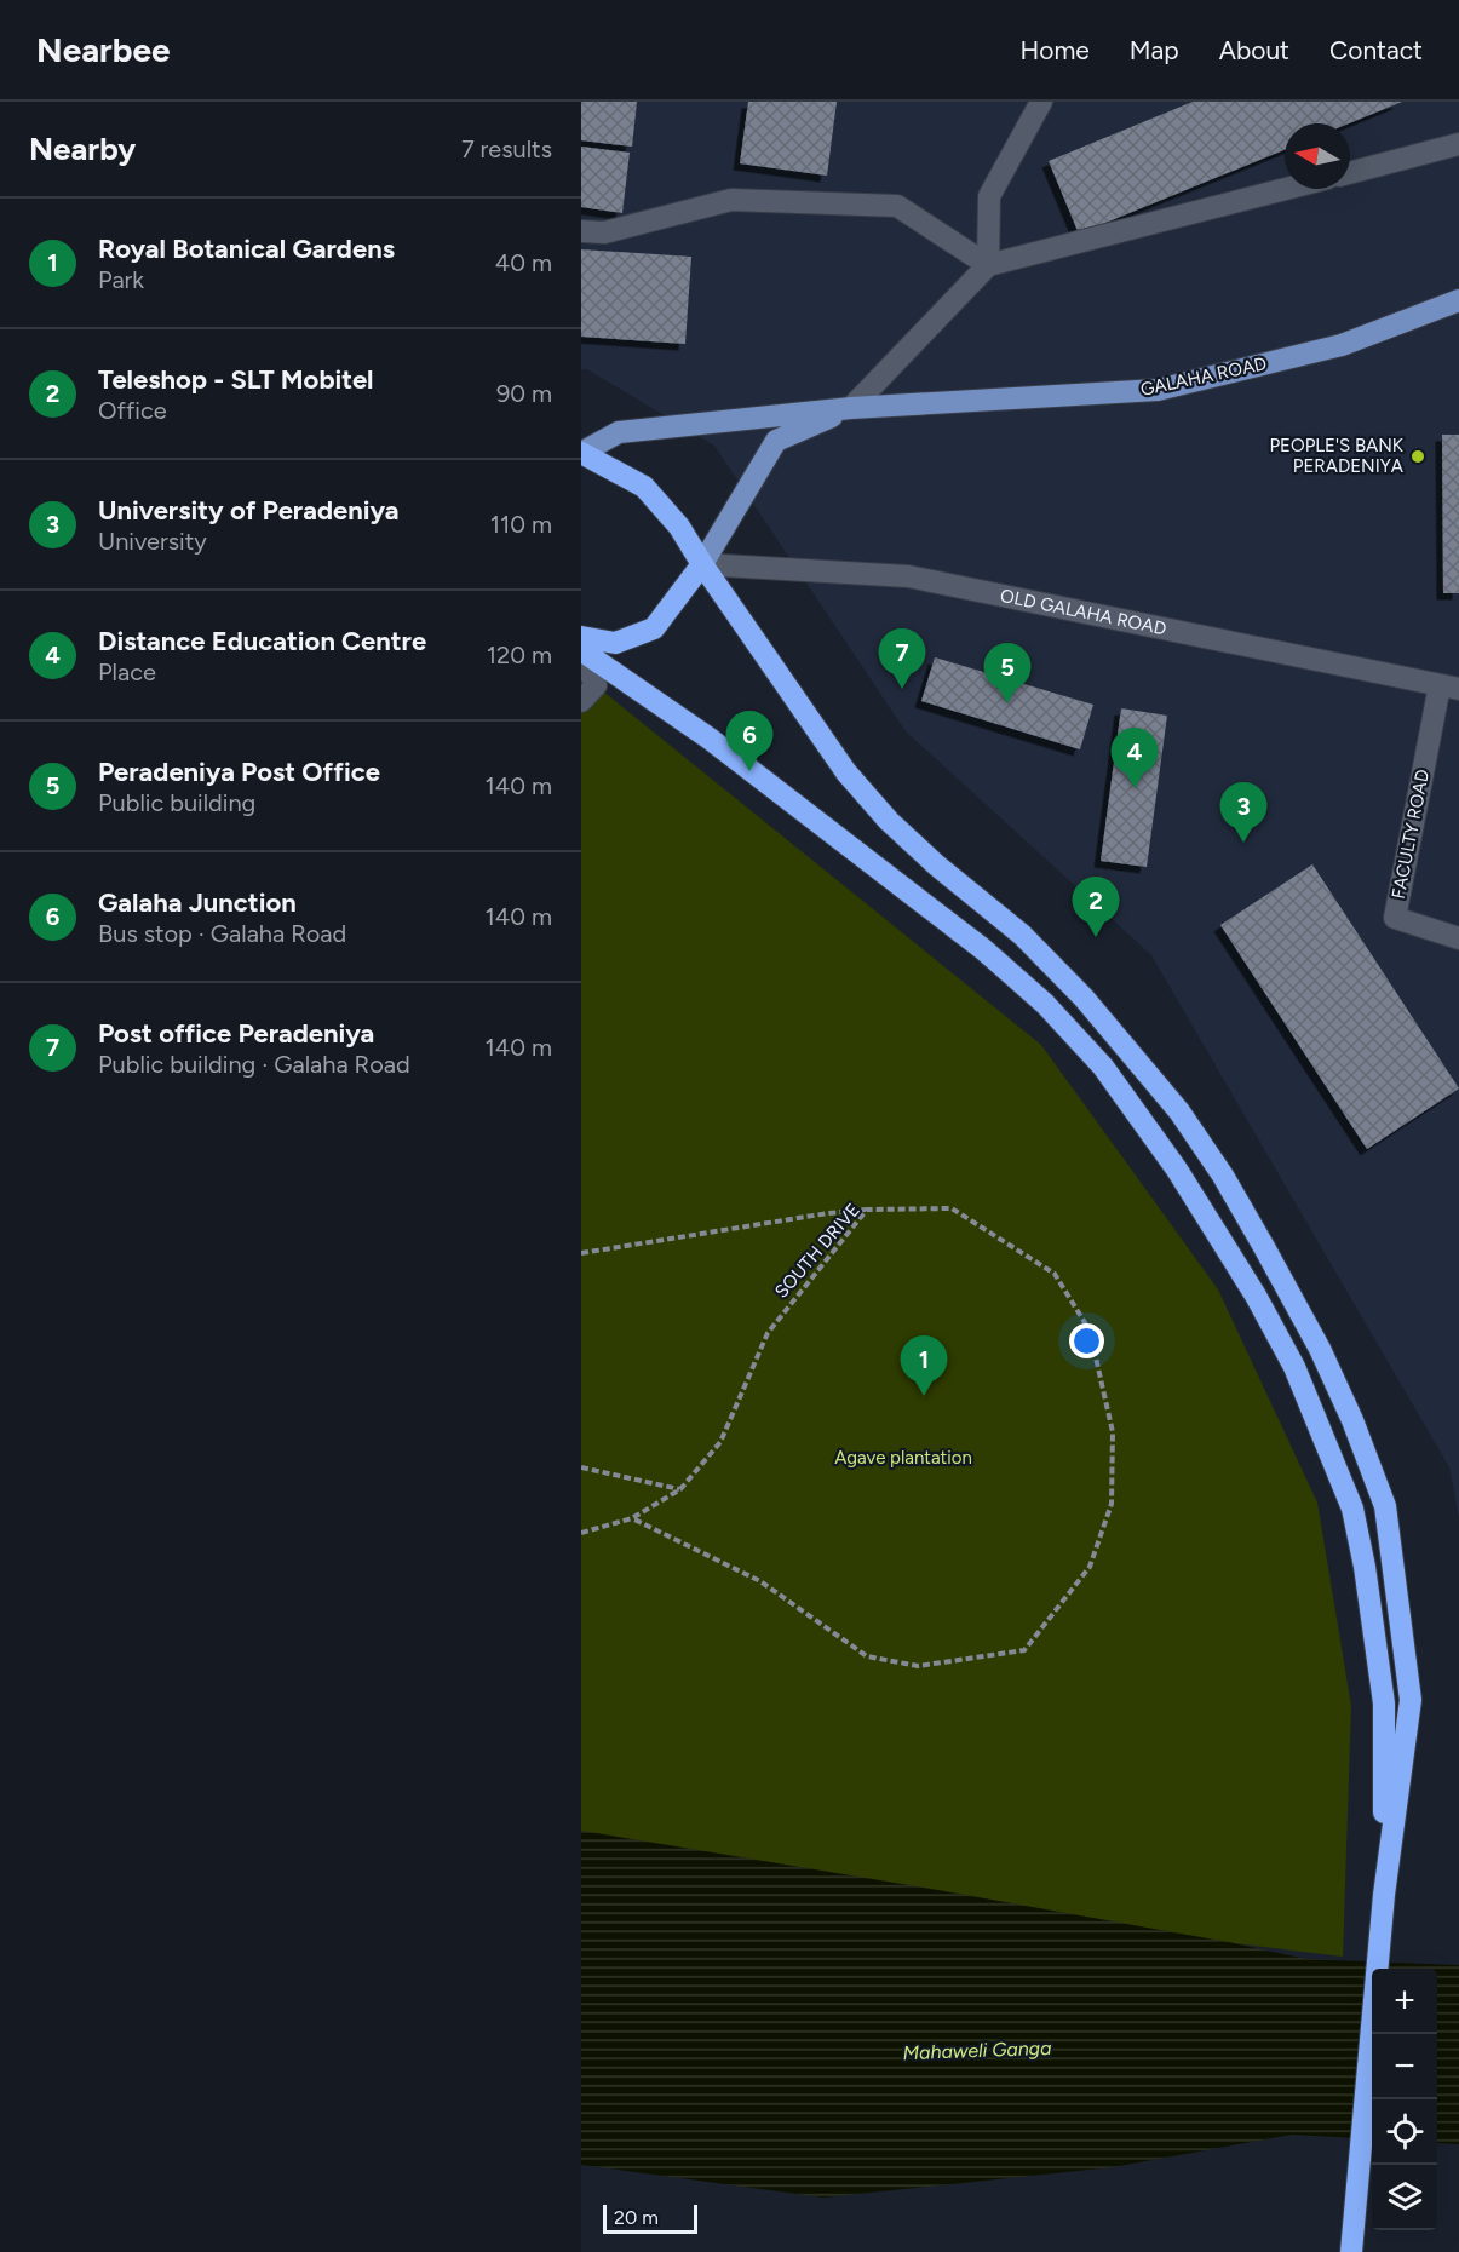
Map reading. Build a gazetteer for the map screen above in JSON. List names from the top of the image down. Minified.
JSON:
{"streets":{"main road":["GALAHA ROAD"],"lane":["OLD GALAHA ROAD","FACULTY ROAD"],"path":["SOUTH DRIVE"]},"crossings":[["GALAHA ROAD","OLD GALAHA ROAD"],["OLD GALAHA ROAD","FACULTY ROAD"]],"water":["Mahaweli Ganga"],"parks":["Agave plantation"],"places":["PEOPLE'S BANK PERADENIYA"],"scale_bar":"20 m","north":"left","page":{"header":"Nearbee","nav":["Home","Map","About","Contact"],"heading":["Nearby","7 results"],"list":[{"mark":"1","name":"Royal Botanical Gardens","note":"Park","value":"40 m"},{"mark":"2","name":"Teleshop - SLT Mobitel","note":"Office","value":"90 m"},{"mark":"3","name":"University of Peradeniya","note":"University","value":"110 m"},{"mark":"4","name":"Distance Education Centre","note":"Place","value":"120 m"},{"mark":"5","name":"Peradeniya Post Office","note":"Public building","value":"140 m"},{"mark":"6","name":"Galaha Junction","note":"Bus stop · Galaha Road","value":"140 m"},{"mark":"7","name":"Post office Peradeniya","note":"Public building · Galaha Road","value":"140 m"}],"pins":["7","5","6","4","3","2","1"],"map_buttons":["+","−"],"scale":"20 m"}}
